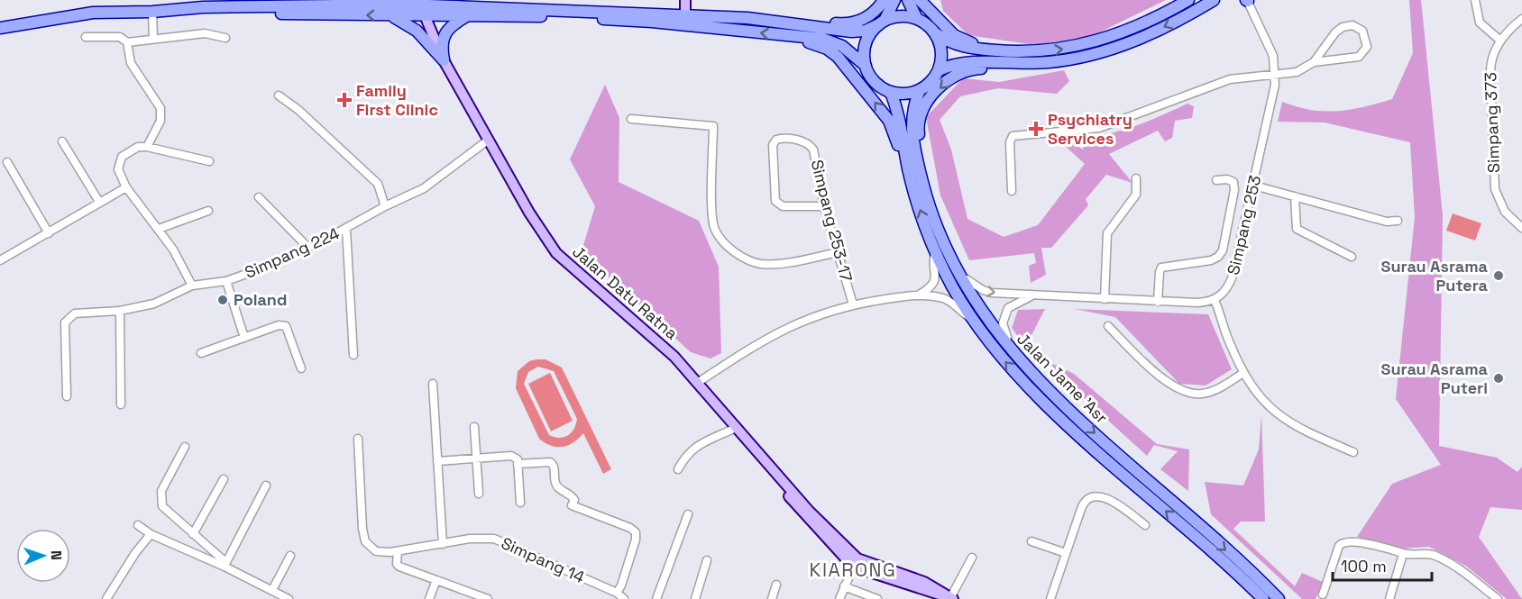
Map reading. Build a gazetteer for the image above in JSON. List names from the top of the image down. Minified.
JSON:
{"streets":{"main road":["Jalan Datu Ratna","Jalan Jame 'Asr"],"street":["Simpang 373","Simpang 253-17","Simpang 253","Simpang 224","Simpang 14"]},"crossings":[["Simpang 224","Jalan Datu Ratna"]],"districts":["KIARONG"],"places":{"health":["Family First Clinic","Psychiatry Services"],"other":["Surau Asrama Putera","Poland","Surau Asrama Puteri"]},"scale_bar":"100 m","north":"right"}
